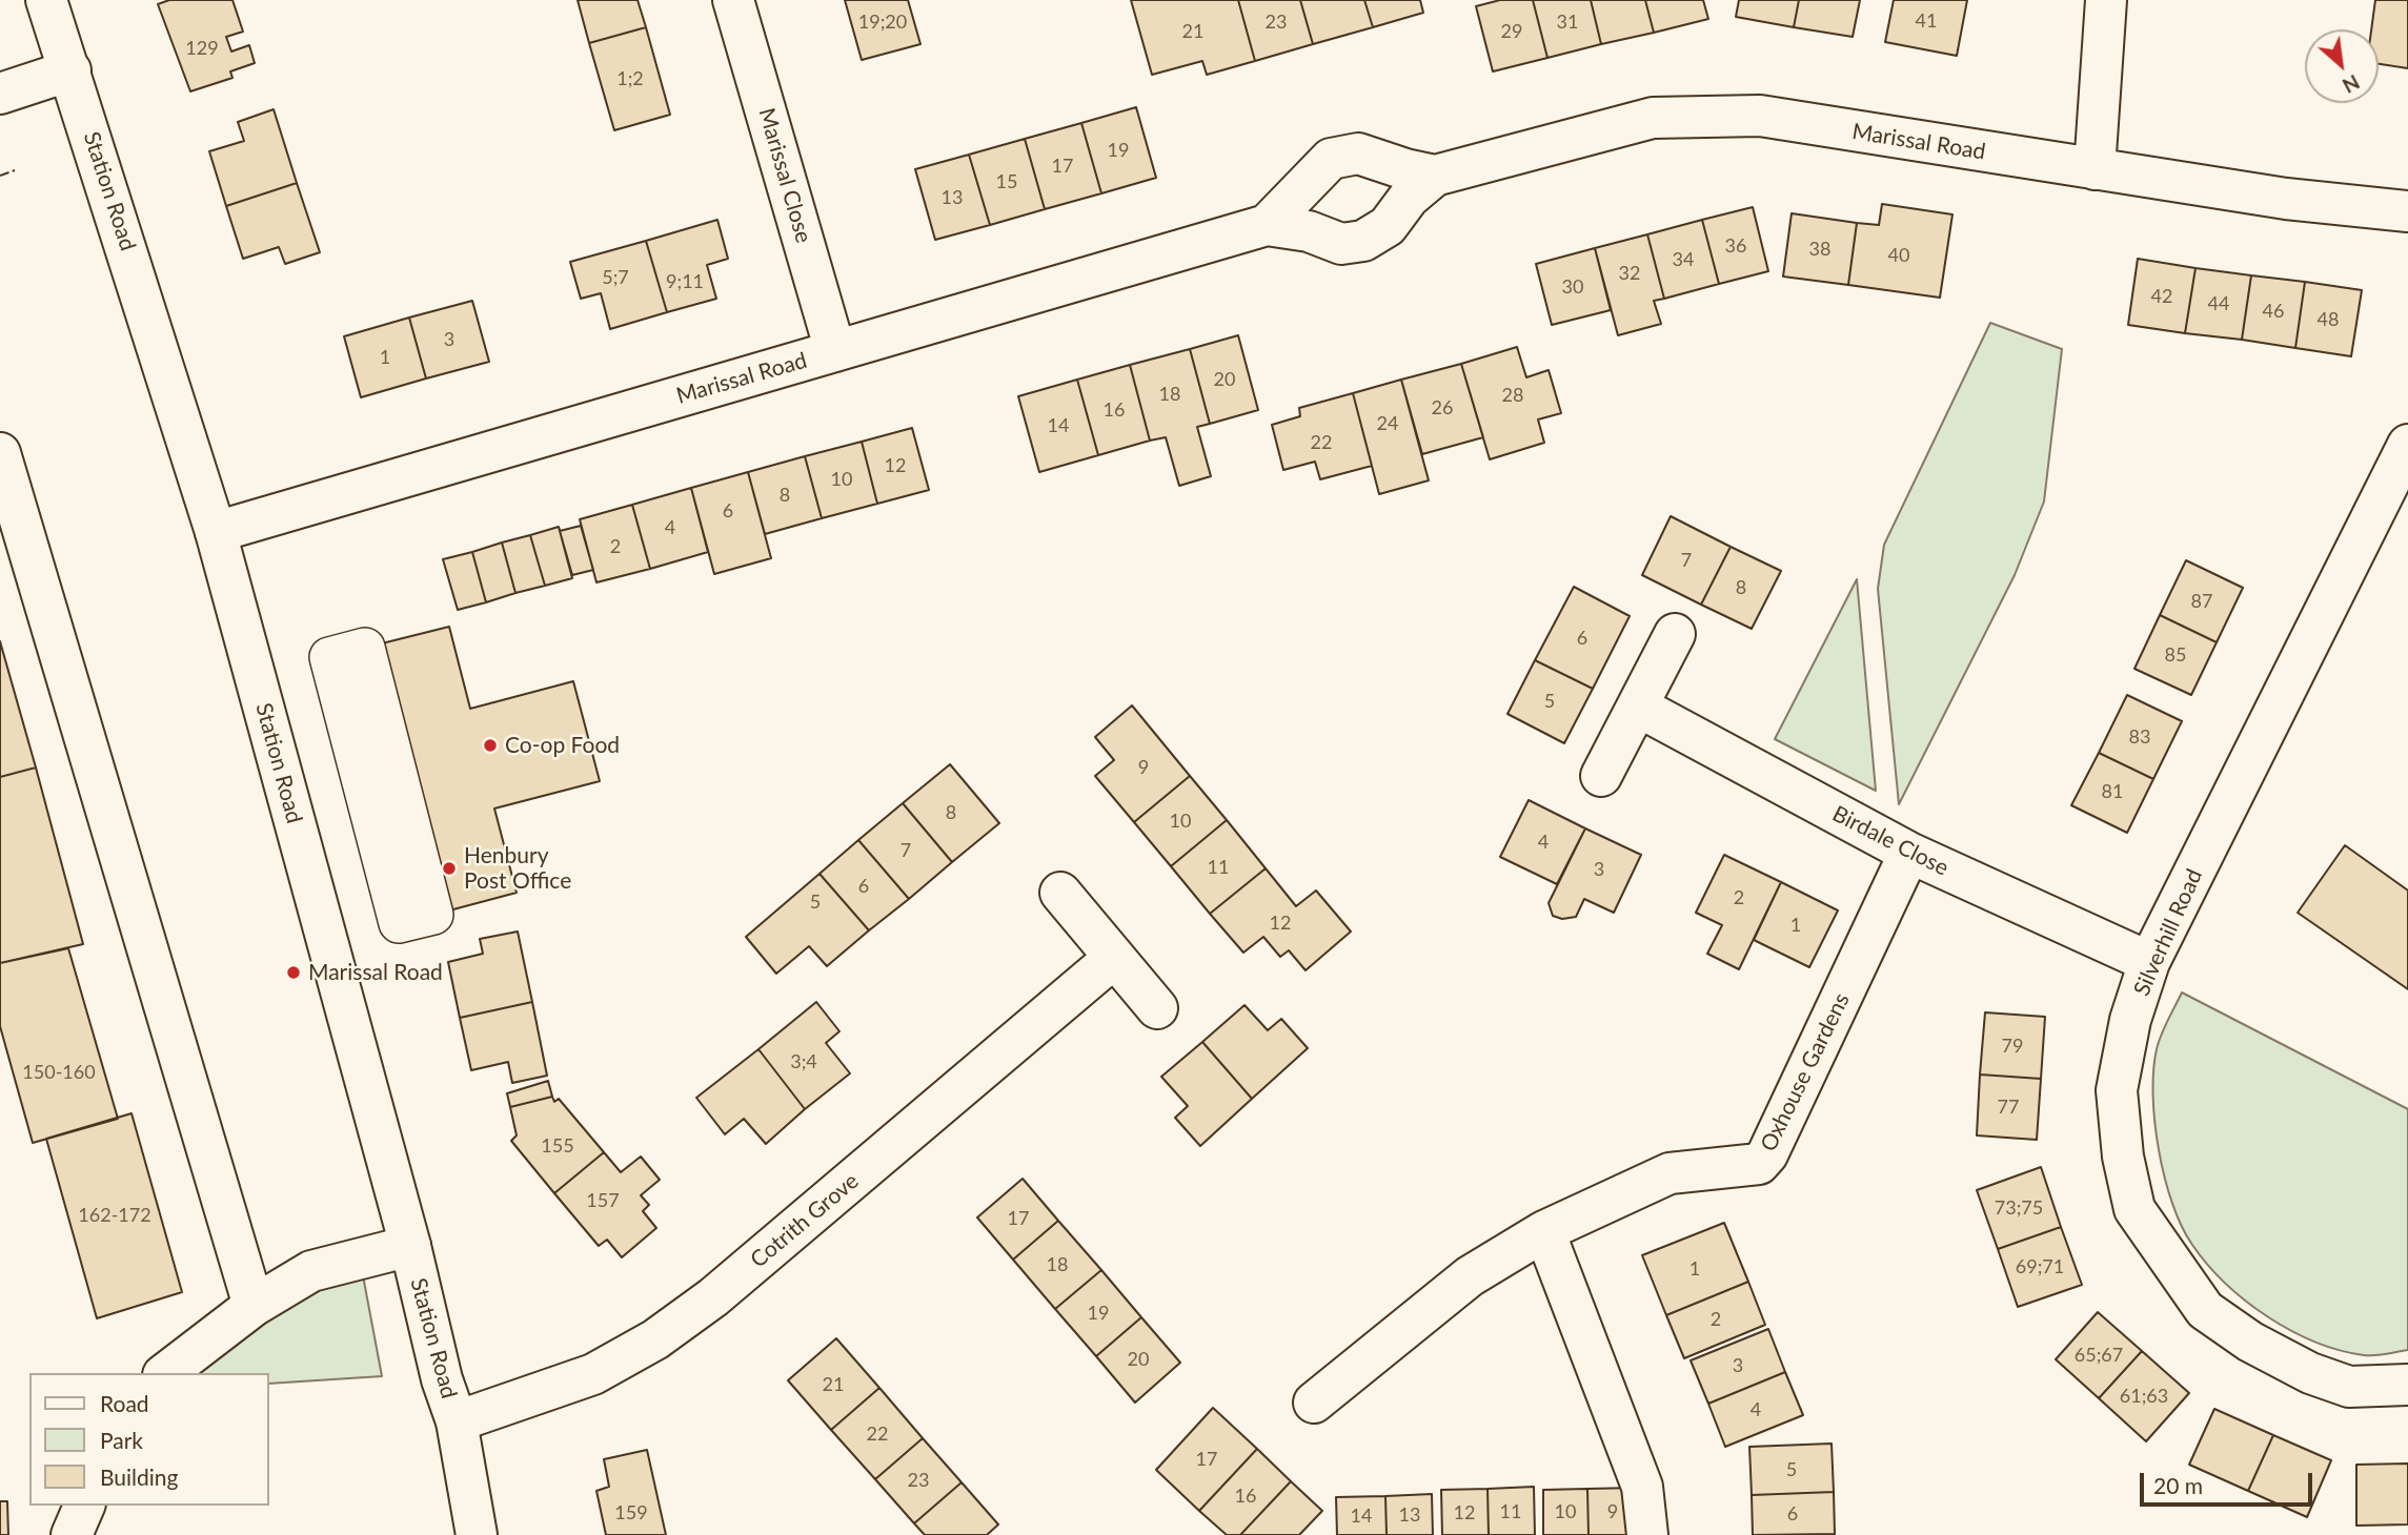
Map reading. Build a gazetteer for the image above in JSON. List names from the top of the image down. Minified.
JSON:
{"streets":{"street":["Marissal Road","Marissal Close","Station Road","Birdale Close","Silverhill Road","Oxhouse Gardens","Cotrith Grove"]},"crossings":[["Marissal Road","Marissal Close"],["Marissal Road","Station Road"],["Station Road","Cotrith Grove"],["Birdale Close","Silverhill Road"],["Birdale Close","Oxhouse Gardens"]],"places":["Co-op Food","Henbury Post Office","Marissal Road"],"house_numbers":["41","19;20","23","31","21","29","129","1;2","19","17","15","13","36","38","40","34","32","5;7","9;11","30","42","44","46","48","3","1","20","18","28","26","16","24","14","22","12","10","8","6","4","2","7","8","87","6","85","5","83","9","81","8","10","4","7","11","3","6","2","5","12","1","79","3;4","150-160","77","155","157","73;75","162-172","17","18","69;71","1","19","2","65;67","20","3","21","61;63","4","22","17","5","23","16","11","10","9","159","12","6","13","14"],"legend":["Road","Park","Building"],"scale_bar":"20 m","north":"bottom right"}
